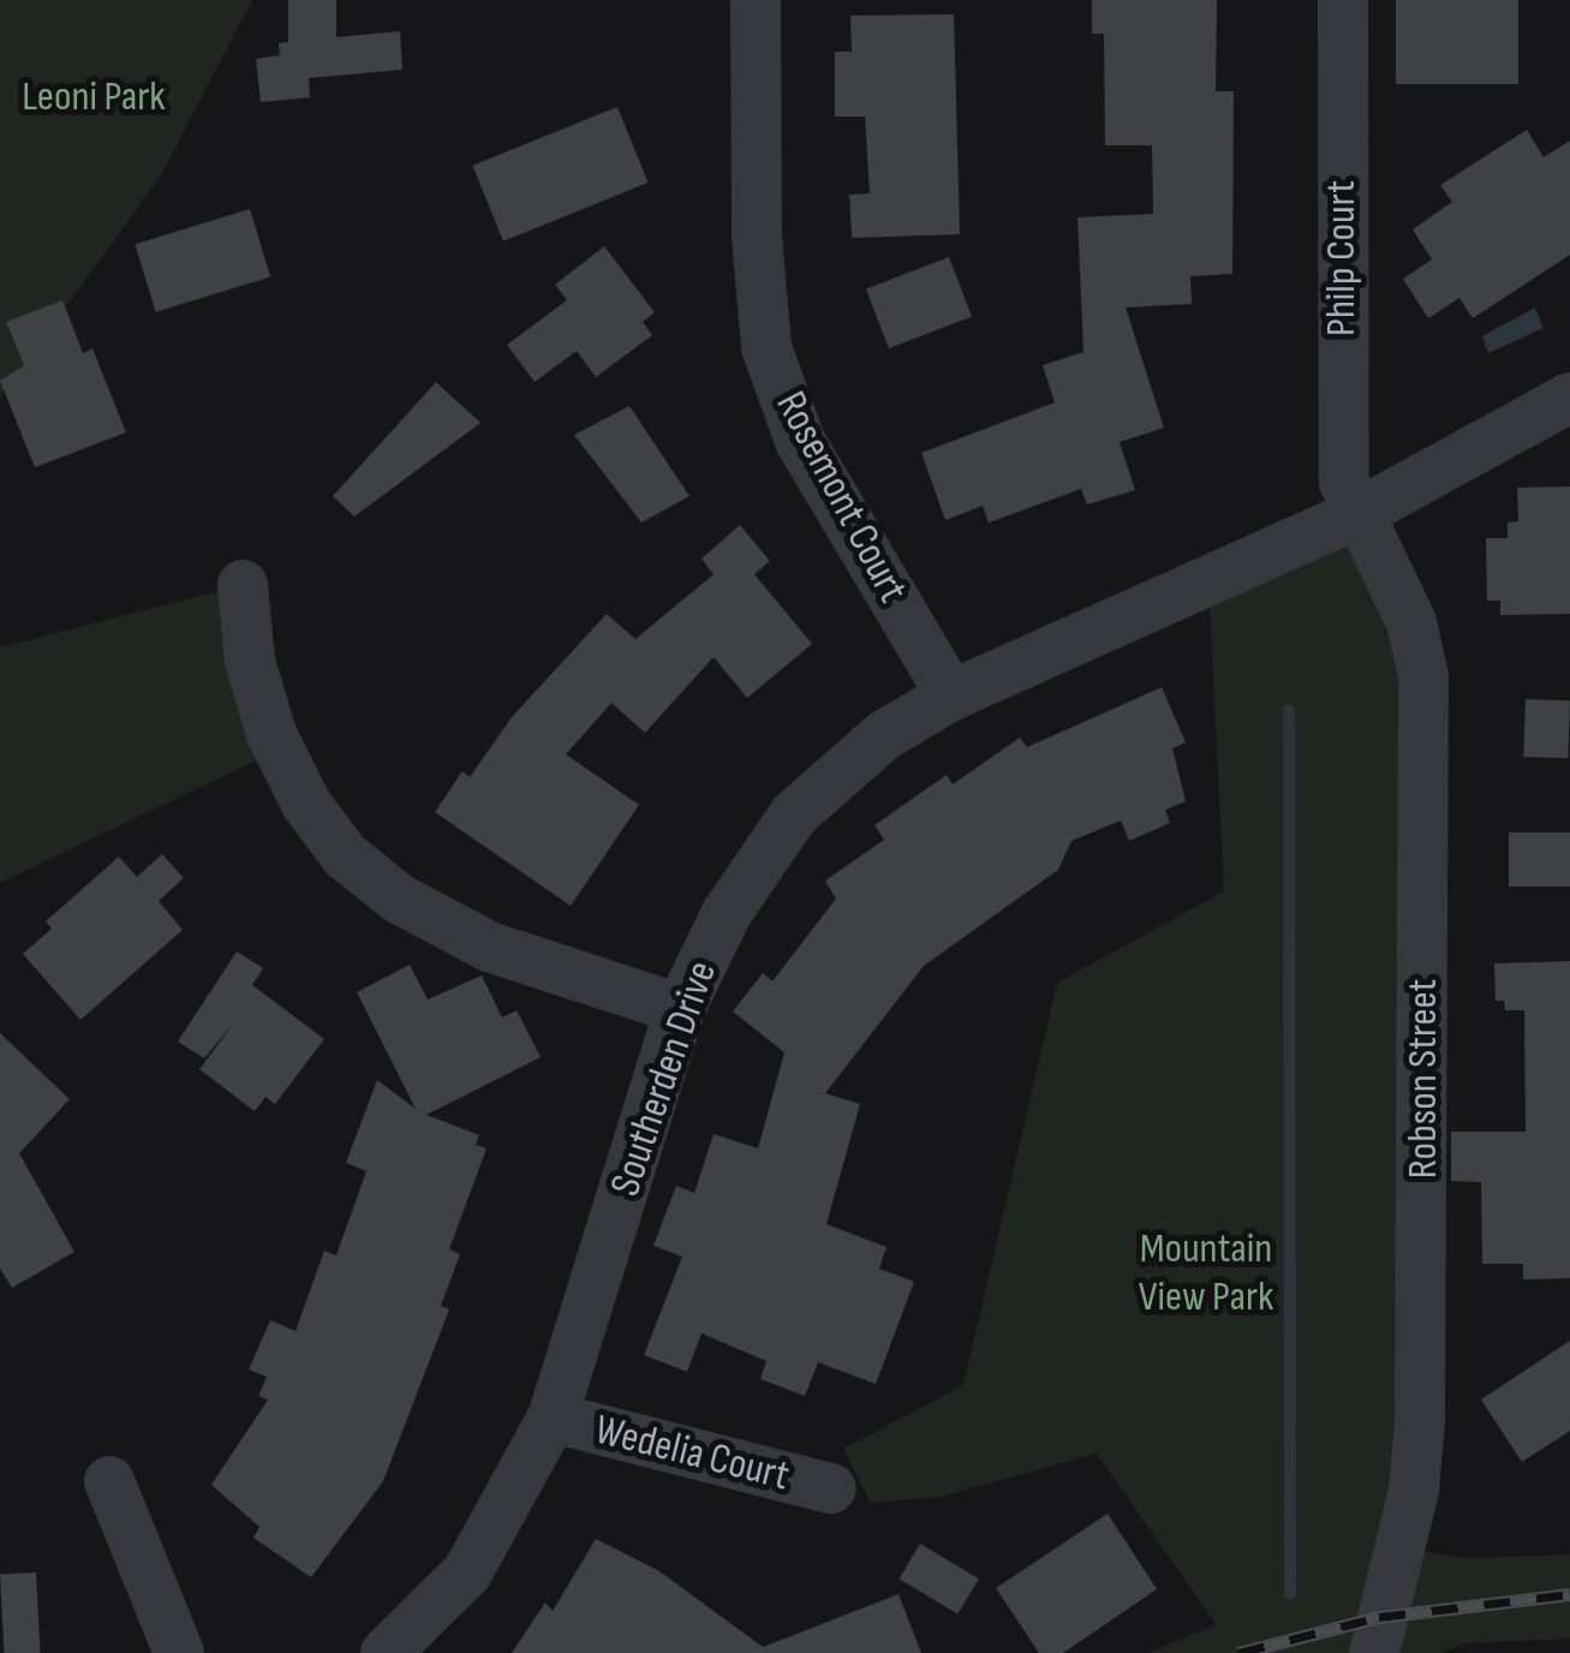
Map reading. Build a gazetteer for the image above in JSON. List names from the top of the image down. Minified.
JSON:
{"streets":{"street":["Philp Court","Rosemont Court","Southerden Drive","Robson Street","Wedelia Court"]},"crossings":[["Philp Court","Southerden Drive"],["Philp Court","Robson Street"],["Rosemont Court","Southerden Drive"],["Southerden Drive","Robson Street"],["Southerden Drive","Wedelia Court"]],"parks":["Leoni Park","Mountain View Park"]}
